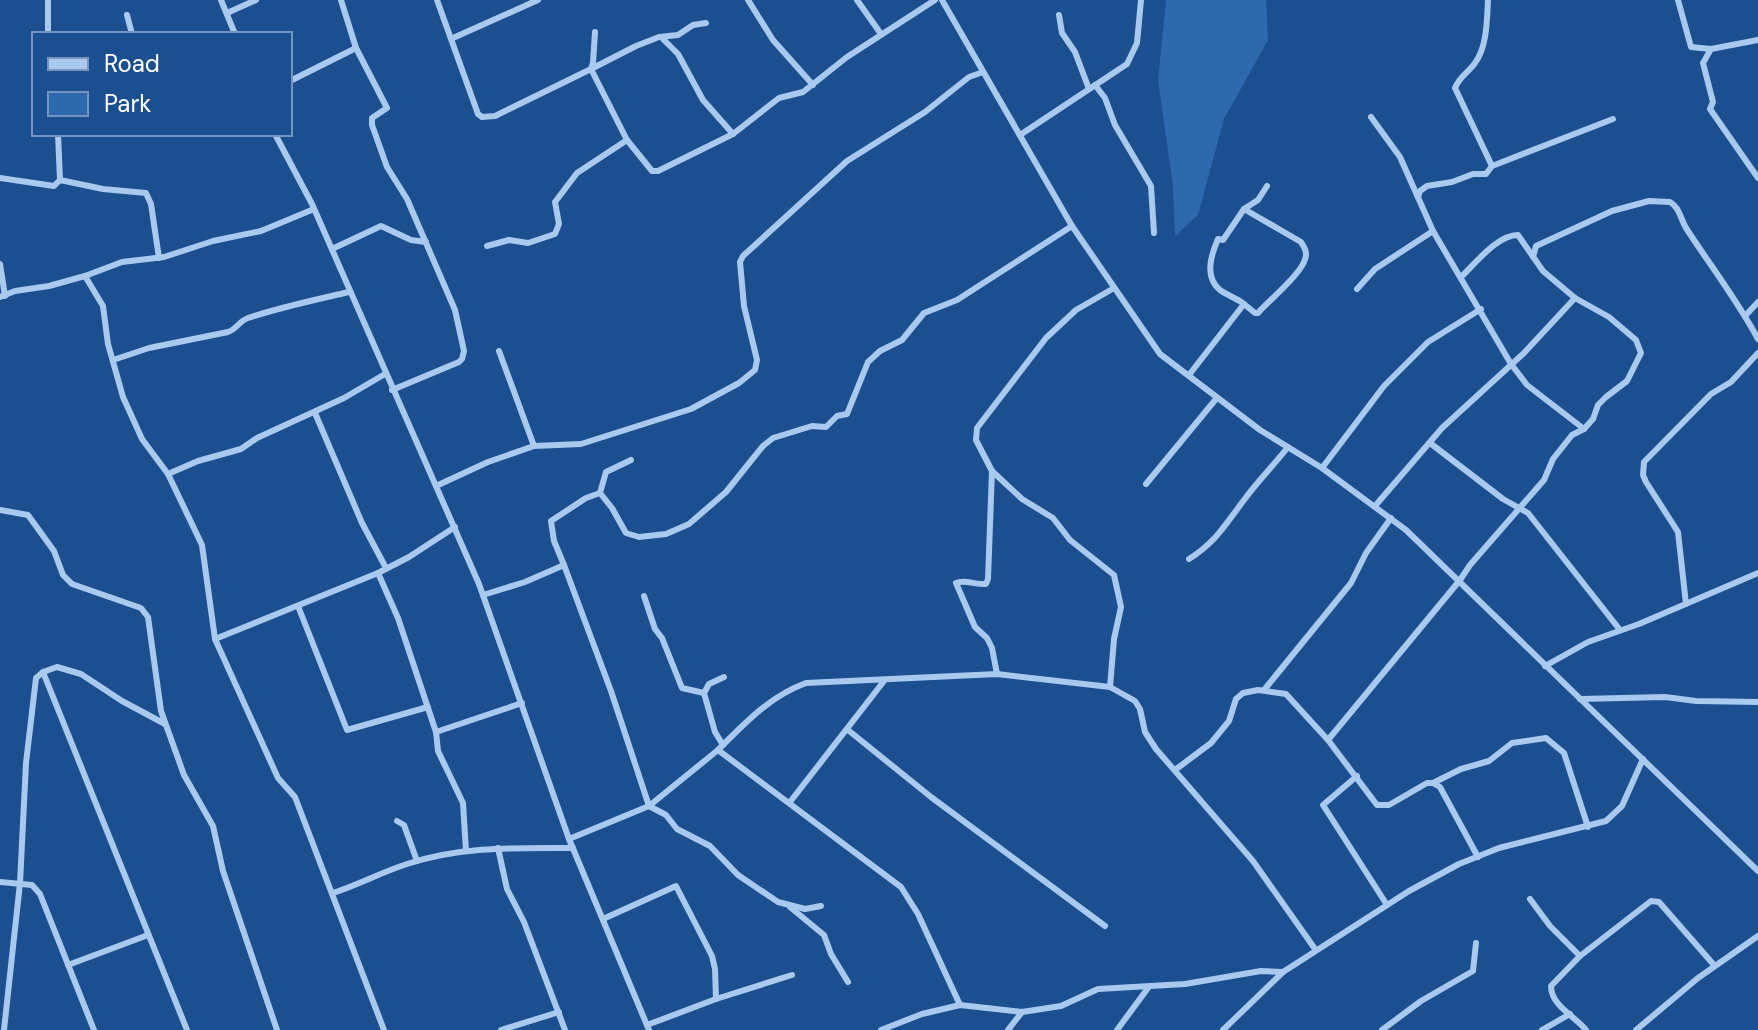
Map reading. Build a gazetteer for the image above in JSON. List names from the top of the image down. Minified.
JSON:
{"legend":["Road","Park"]}
